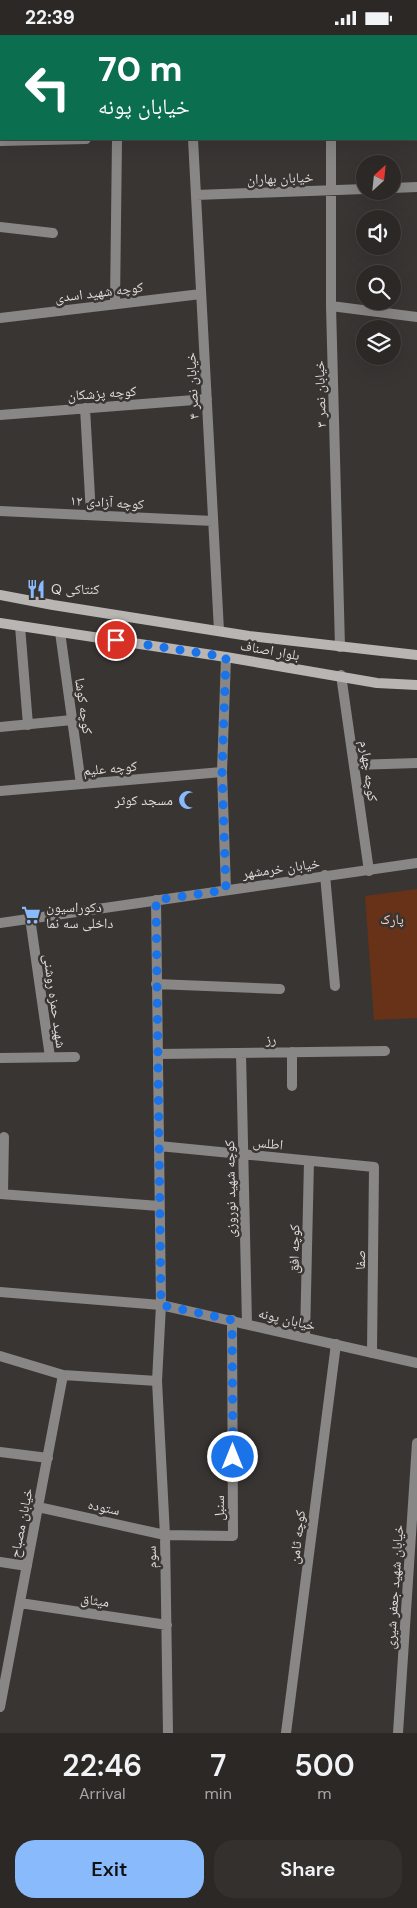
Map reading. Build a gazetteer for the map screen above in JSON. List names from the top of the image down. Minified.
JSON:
{"streets":{"main road":["بلوار اصناف"],"street":["خیابان بهاران","کوچه شهید اسدی","خیابان نصر ۴","کوچه پزشکان","خیابان نصر ۳","کوچه آزادی ۱۲","کوچه کوشا","کوچه علیم","کوچه چهارم","خیابان خرمشهر","شهید حمزه روشنی","رز","اطلس","کوچه شهید نوروزی","کوچه افق","صفا","خیابان پونه","ستوده","سنبل","خیابان مصباح","کوچه ثامن","سوم","خیابان شهید جعفر شیری","میثاق"]},"crossings":[["خیابان بهاران","خیابان نصر ۴"],["خیابان بهاران","خیابان نصر ۳"],["کوچه شهید اسدی","خیابان نصر ۴"],["خیابان نصر ۴","کوچه پزشکان"],["خیابان نصر ۴","کوچه آزادی ۱۲"],["خیابان نصر ۴","بلوار اصناف"],["خیابان نصر ۳","بلوار اصناف"],["بلوار اصناف","کوچه کوشا"],["بلوار اصناف","کوچه چهارم"],["کوچه کوشا","کوچه علیم"],["کوچه چهارم","خیابان خرمشهر"],["خیابان خرمشهر","شهید حمزه روشنی"],["رز","کوچه شهید نوروزی"],["اطلس","کوچه شهید نوروزی"],["اطلس","کوچه افق"],["اطلس","صفا"],["کوچه شهید نوروزی","خیابان پونه"],["کوچه افق","خیابان پونه"],["صفا","خیابان پونه"],["خیابان پونه","سنبل"],["خیابان پونه","کوچه ثامن"],["خیابان پونه","سوم"],["ستوده","سنبل"],["ستوده","خیابان مصباح"],["ستوده","سوم"],["سنبل","سوم"],["خیابان مصباح","میثاق"],["سوم","میثاق"]],"parks":["پارک"],"places":{"restaurant":["Q کنتاکی"],"mosque":["مسجد کوثر"],"supermarket":["دکوراسیون داخلی سه نما"]},"north":"top right","page":{"status":"22:39","turn":["70 m","خیابان پونه"],"eta":["22:46","Arrival","7","min","500","m"],"buttons":["Exit","Share"]}}
